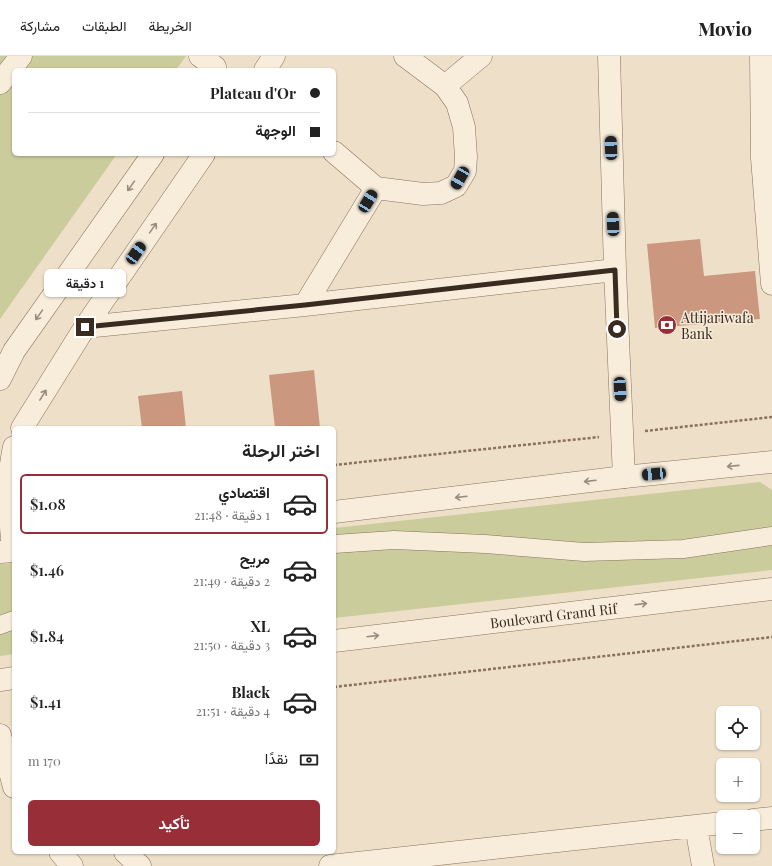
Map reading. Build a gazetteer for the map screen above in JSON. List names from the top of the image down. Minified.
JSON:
{"streets":{"street":["Boulevard Grand Rif"]},"places":{"bank":["Attijariwafa Bank"]},"page":{"header":"Movio","nav":["الخريطة","الطبقات","مشاركة"],"banner":["Plateau d'Or","الوجهة"],"bubble":"1 دقيقة","heading":"اختر الرحلة","list":[{"name":"اقتصادي","note":"1 دقيقة · 21:48","value":"$1.08"},{"name":"مريح","note":"2 دقيقة · 21:49","value":"$1.46"},{"name":"XL","note":"3 دقيقة · 21:50","value":"$1.84"},{"name":"Black","note":"4 دقيقة · 21:51","value":"$1.41"}],"map_buttons":["+","−"],"pay":["نقدًا","170 m"],"buttons":"تأكيد"}}
